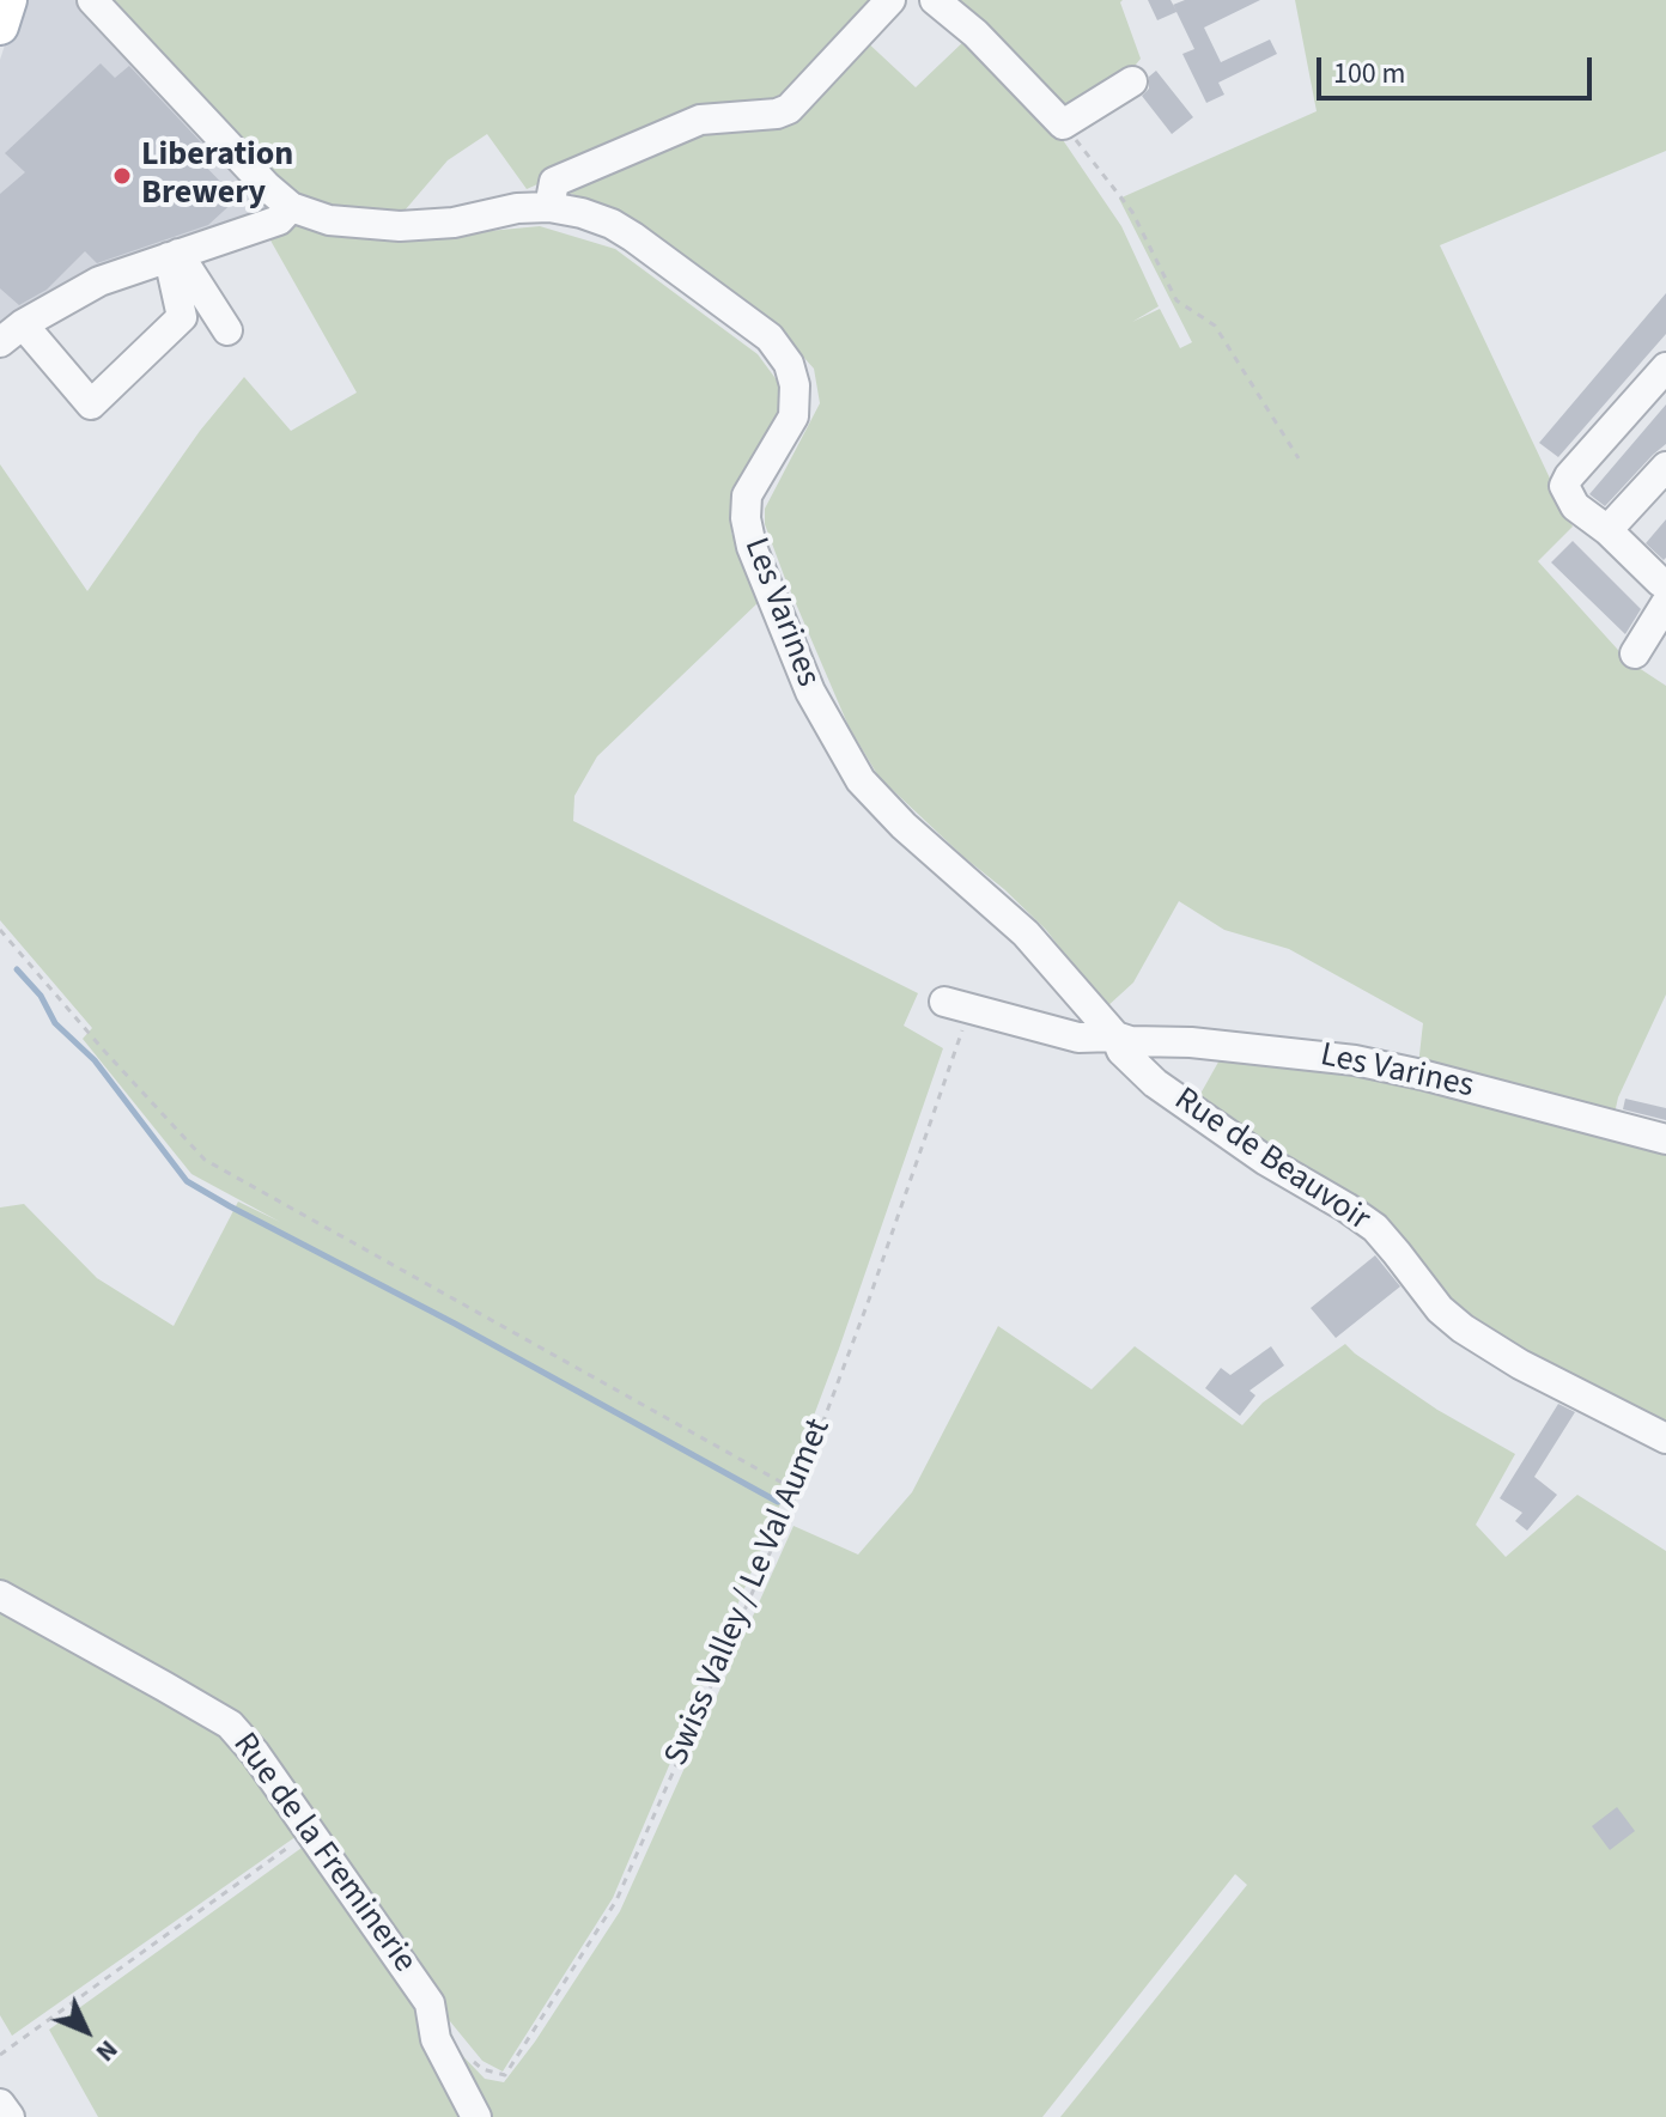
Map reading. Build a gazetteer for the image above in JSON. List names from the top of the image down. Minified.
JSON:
{"streets":{"street":["Les Varines","Rue de Beauvoir","Rue de la Freminerie"],"path":["Swiss Valley / Le Val Aumet"]},"crossings":[["Les Varines","Rue de Beauvoir"]],"places":["Liberation Brewery"],"scale_bar":"100 m","north":"bottom right"}
